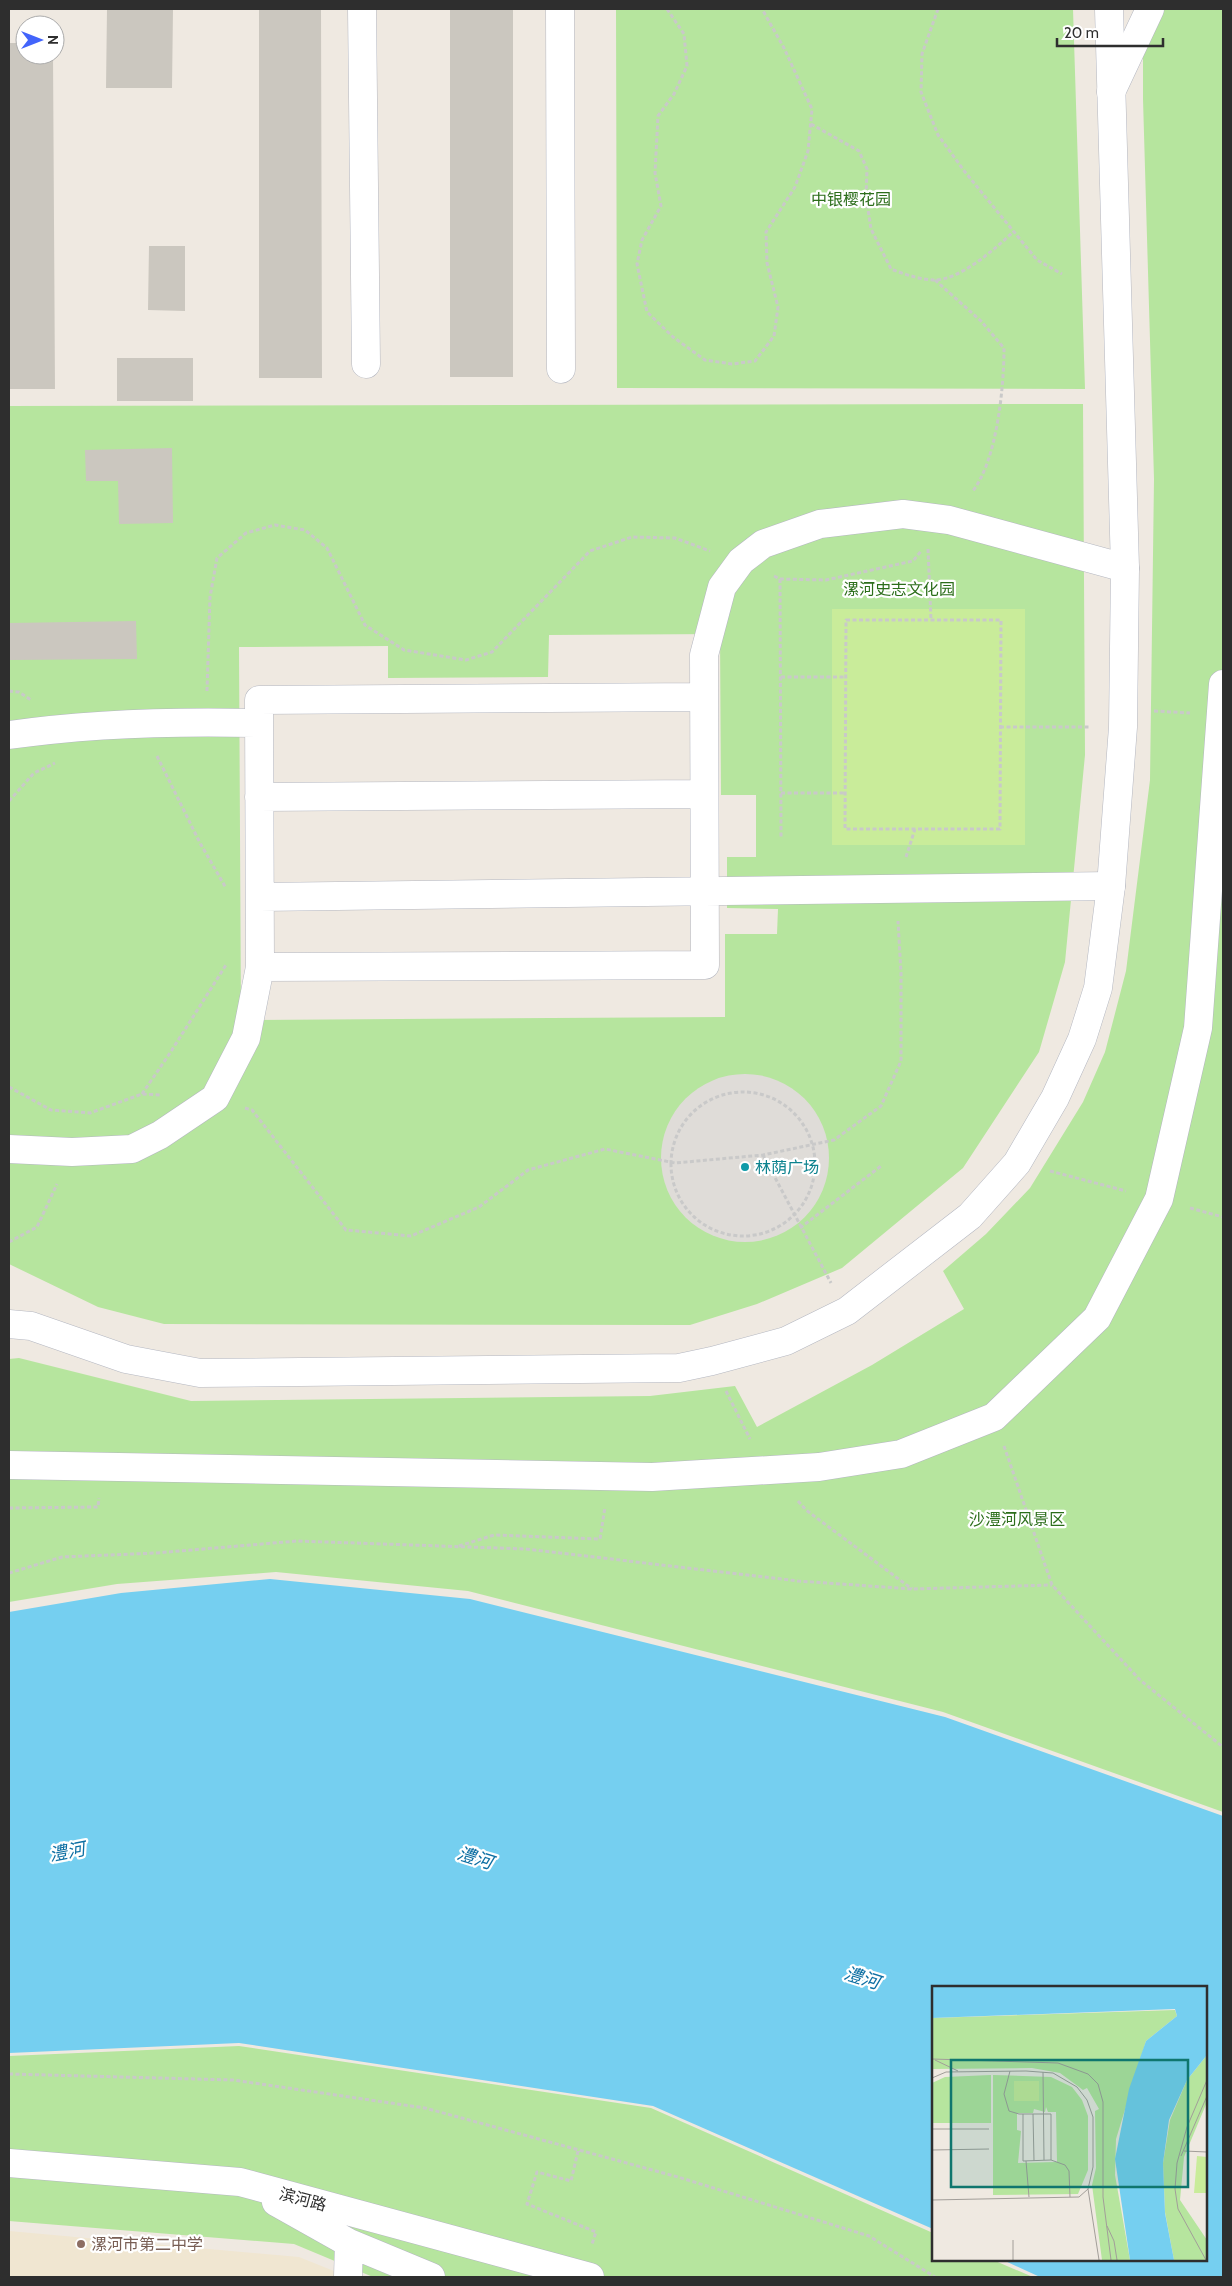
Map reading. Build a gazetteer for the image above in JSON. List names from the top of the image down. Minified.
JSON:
{"streets":{"street":["滨河路"]},"water":["澧河"],"parks":["中银樱花园","漯河史志文化园","沙澧河风景区"],"places":["林荫广场","漯河市第二中学"],"scale_bar":"20 m","north":"right"}
